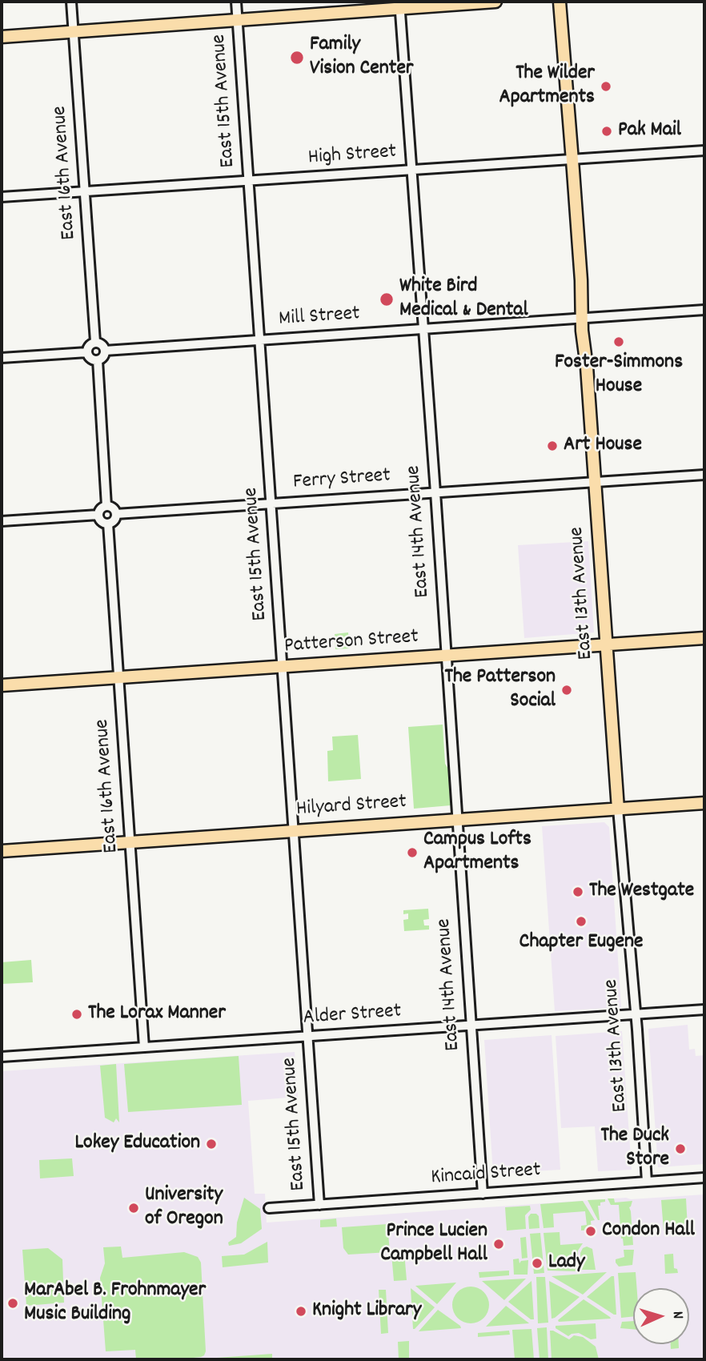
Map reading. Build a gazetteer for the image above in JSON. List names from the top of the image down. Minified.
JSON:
{"streets":{"main road":["East 13th Avenue","Patterson Street","Hilyard Street"],"street":["East 15th Avenue","High Street","East 16th Avenue","Mill Street","Ferry Street","East 14th Avenue","Alder Street","Kincaid Street"]},"crossings":[["East 15th Avenue","High Street"],["East 15th Avenue","Mill Street"],["East 15th Avenue","Ferry Street"],["East 15th Avenue","Patterson Street"],["East 15th Avenue","Hilyard Street"],["East 15th Avenue","Alder Street"],["East 15th Avenue","Kincaid Street"],["High Street","East 16th Avenue"],["High Street","East 14th Avenue"],["High Street","East 13th Avenue"],["East 16th Avenue","Mill Street"],["East 16th Avenue","Ferry Street"],["East 16th Avenue","Patterson Street"],["East 16th Avenue","Hilyard Street"],["East 16th Avenue","Alder Street"],["Mill Street","East 14th Avenue"],["Mill Street","East 13th Avenue"],["Ferry Street","East 14th Avenue"],["Ferry Street","East 13th Avenue"],["East 14th Avenue","Patterson Street"],["East 14th Avenue","Hilyard Street"],["East 14th Avenue","Alder Street"],["East 14th Avenue","Kincaid Street"],["East 13th Avenue","Patterson Street"],["East 13th Avenue","Hilyard Street"],["East 13th Avenue","Alder Street"],["East 13th Avenue","Kincaid Street"]],"places":["Family Vision Center","The Wilder Apartments","Pak Mail","White Bird Medical & Dental","Foster-Simmons House","Art House","The Patterson Social","Campus Lofts Apartments","The Westgate","Chapter Eugene","The Lorax Manner","Lokey Education","The Duck Store","University of Oregon","Condon Hall","Prince Lucien Campbell Hall","Lady","MarAbel B. Frohnmayer Music Building","Knight Library"],"north":"right"}
